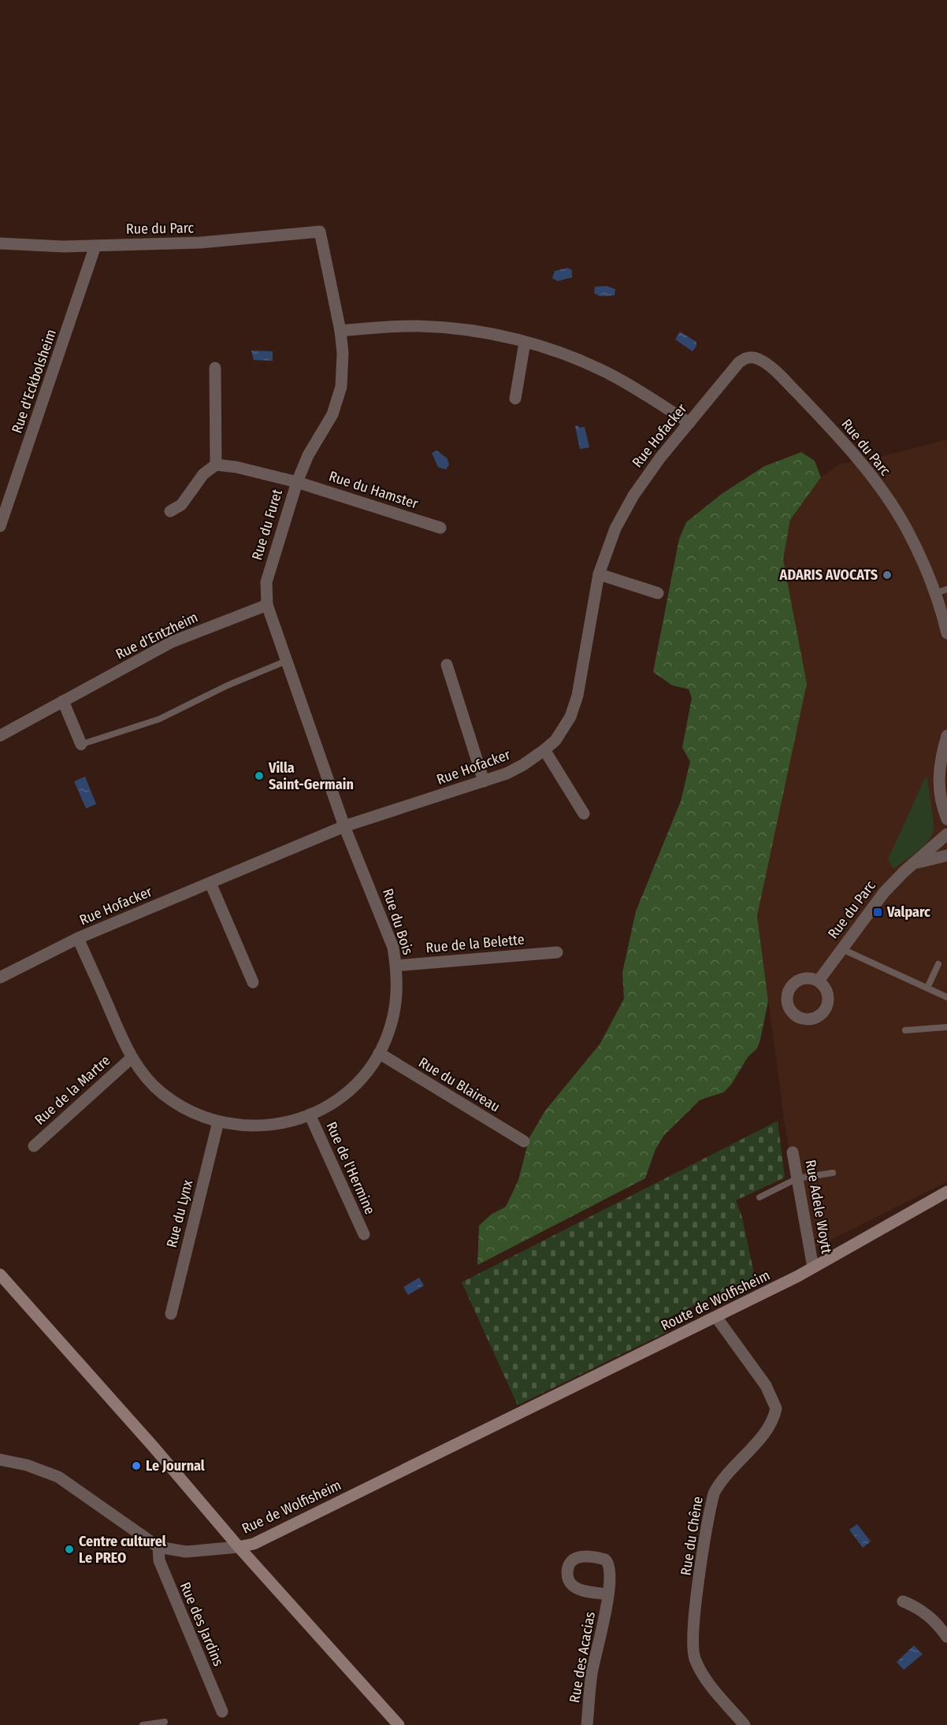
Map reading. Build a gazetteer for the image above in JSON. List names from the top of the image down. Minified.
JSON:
{"streets":{"main road":["Route de Wolfisheim","Rue de Wolfisheim"],"street":["Rue du Parc","Rue d'Eckbolsheim","Rue Hofacker","Rue du Hamster","Rue du Furet","Rue d'Entzheim","Rue du Bois","Rue de la Belette","Rue du Blaireau","Rue de la Martre","Rue de l'Hermine","Rue Adele Woytt","Rue du Lynx","Rue du Chêne","Rue des Jardins","Rue des Acacias"]},"crossings":[["Rue du Parc","Rue d'Eckbolsheim"],["Rue du Parc","Rue Hofacker"],["Rue du Parc","Rue du Furet"],["Rue Hofacker","Rue du Furet"],["Rue Hofacker","Rue du Bois"],["Rue du Hamster","Rue du Furet"],["Rue du Furet","Rue d'Entzheim"],["Rue du Furet","Rue du Bois"],["Rue du Bois","Rue de la Belette"],["Rue du Bois","Rue du Blaireau"],["Rue du Bois","Rue de la Martre"],["Rue du Bois","Rue de l'Hermine"],["Rue du Bois","Rue du Lynx"],["Rue Adele Woytt","Route de Wolfisheim"],["Route de Wolfisheim","Rue de Wolfisheim"],["Route de Wolfisheim","Rue du Chêne"],["Rue de Wolfisheim","Rue des Jardins"]],"places":{"other":["ADARIS AVOCATS","Villa Saint-Germain","Le Journal","Centre culturel Le PREO"],"transit":["Valparc"]}}
